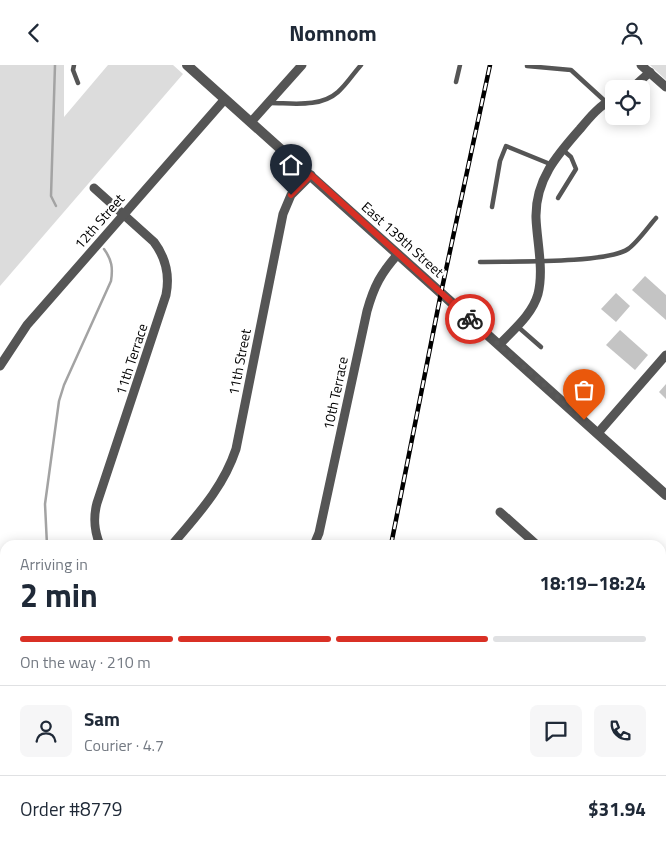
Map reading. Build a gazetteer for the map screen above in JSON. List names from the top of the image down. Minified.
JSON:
{"streets":{"street":["12th Street","East 139th Street","11th Terrace","11th Street","10th Terrace"]},"crossings":[["12th Street","East 139th Street"],["12th Street","11th Terrace"],["East 139th Street","11th Street"],["East 139th Street","10th Terrace"]],"page":{"header":"Nomnom","heading":["2 min","Arriving in","18:19–18:24"],"panel":["Sam","Courier · 4.7","Order #8779","$31.94"],"bar":"On the way · 210 m"}}
